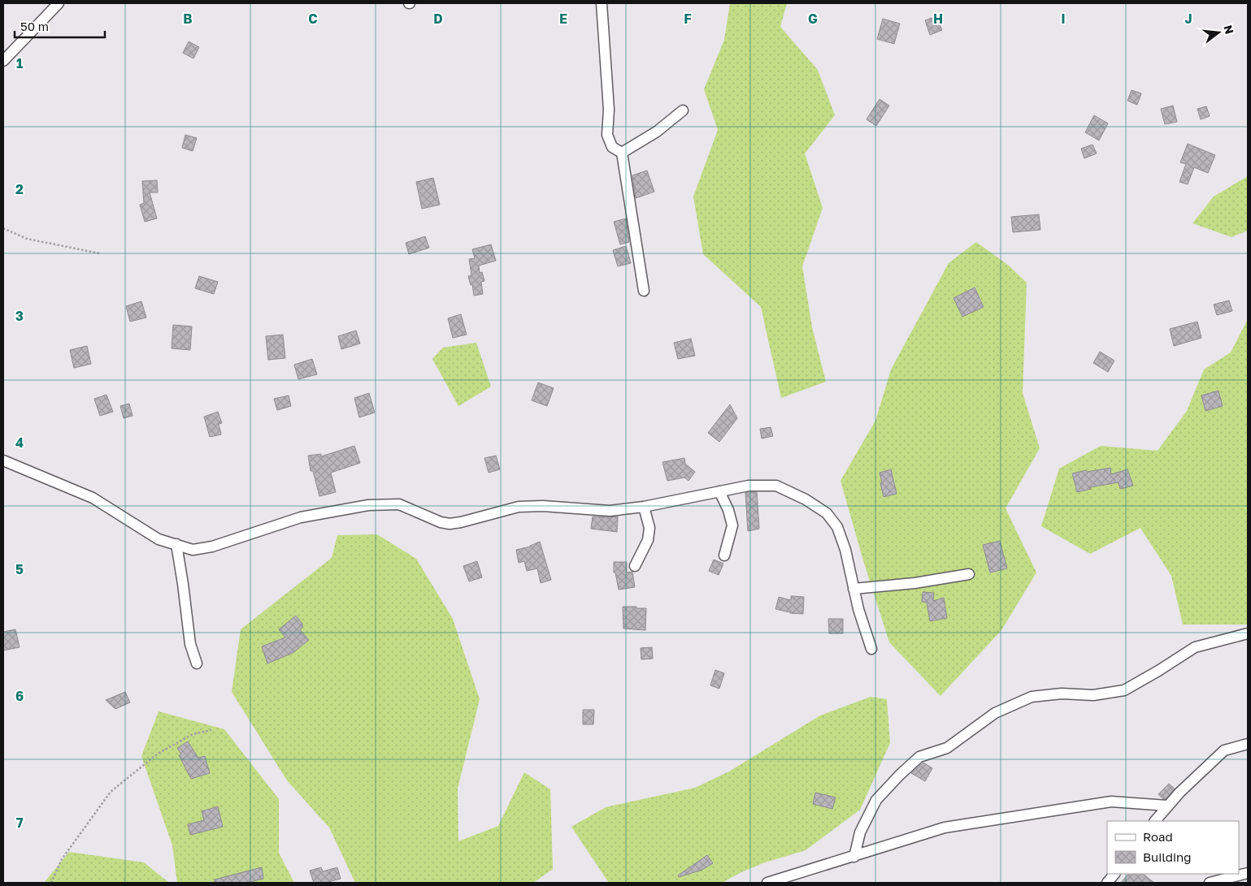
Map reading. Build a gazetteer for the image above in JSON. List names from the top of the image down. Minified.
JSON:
{"legend":["Road","Building"],"scale_bar":"50 m","north":"right","grid":{"columns":["B","C","D","E","F","G","H","I","J"],"rows":["1","2","3","4","5","6","7"]}}
